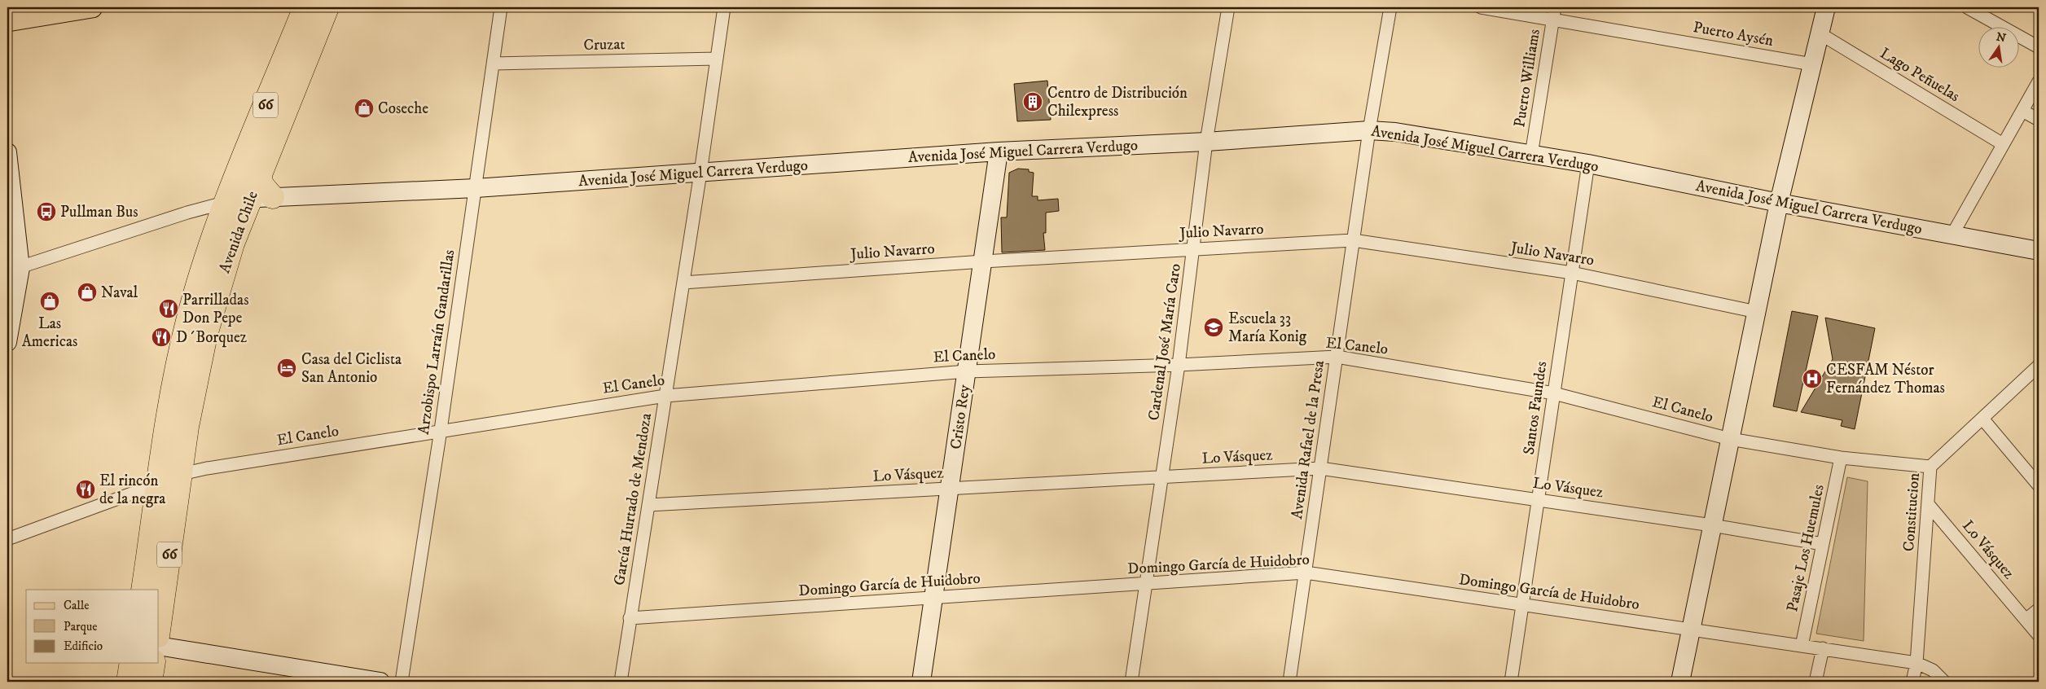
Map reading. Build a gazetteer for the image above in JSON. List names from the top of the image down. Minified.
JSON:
{"streets":{"highway":["66","Avenida Chile"],"street":["Puerto Aysén","Cruzat","Lago Peñuelas","Puerto Williams","Avenida José Miguel Carrera Verdugo","Julio Navarro","Arzobispo Larraín Gandarillas","Cardenal José María Caro","El Canelo","Santos Faundes","Cristo Rey","Avenida Rafael de la Presa","Lo Vásquez","García Hurtado de Mendoza","Constitucion","Pasaje Los Huemules","Domingo García de Huidobro"]},"crossings":[["Puerto Aysén","Puerto Williams"],["Cruzat","Arzobispo Larraín Gandarillas"],["Cruzat","García Hurtado de Mendoza"],["Puerto Williams","Avenida José Miguel Carrera Verdugo"],["Avenida José Miguel Carrera Verdugo","Avenida Chile"],["Avenida José Miguel Carrera Verdugo","Arzobispo Larraín Gandarillas"],["Avenida José Miguel Carrera Verdugo","Cardenal José María Caro"],["Avenida José Miguel Carrera Verdugo","Santos Faundes"],["Avenida José Miguel Carrera Verdugo","Cristo Rey"],["Avenida José Miguel Carrera Verdugo","Avenida Rafael de la Presa"],["Avenida José Miguel Carrera Verdugo","García Hurtado de Mendoza"],["Julio Navarro","Cardenal José María Caro"],["Julio Navarro","Santos Faundes"],["Julio Navarro","Cristo Rey"],["Julio Navarro","Avenida Rafael de la Presa"],["Julio Navarro","García Hurtado de Mendoza"],["Avenida Chile","El Canelo"],["Arzobispo Larraín Gandarillas","El Canelo"],["Cardenal José María Caro","El Canelo"],["Cardenal José María Caro","Lo Vásquez"],["Cardenal José María Caro","Domingo García de Huidobro"],["El Canelo","Santos Faundes"],["El Canelo","Cristo Rey"],["El Canelo","Avenida Rafael de la Presa"],["El Canelo","García Hurtado de Mendoza"],["El Canelo","Constitucion"],["El Canelo","Pasaje Los Huemules"],["Santos Faundes","Lo Vásquez"],["Santos Faundes","Domingo García de Huidobro"],["Cristo Rey","Lo Vásquez"],["Cristo Rey","Domingo García de Huidobro"],["Avenida Rafael de la Presa","Lo Vásquez"],["Avenida Rafael de la Presa","Domingo García de Huidobro"],["Lo Vásquez","García Hurtado de Mendoza"],["Lo Vásquez","Constitucion"],["Lo Vásquez","Pasaje Los Huemules"],["García Hurtado de Mendoza","Domingo García de Huidobro"],["Constitucion","Domingo García de Huidobro"],["Pasaje Los Huemules","Domingo García de Huidobro"]],"places":{"building":["Centro de Distribución Chilexpress"],"shop":["Coseche","Naval","Las Americas"],"bus stop":["Pullman Bus"],"restaurant":["Parrilladas Don Pepe","D´Borquez","El rincón de la negra"],"school or university":["Escuela 33 María Konig"],"hotel":["Casa del Ciclista San Antonio"],"hospital":["CESFAM Néstor Fernández Thomas"]},"legend":["Calle","Parque","Edificio"],"north":"top"}
